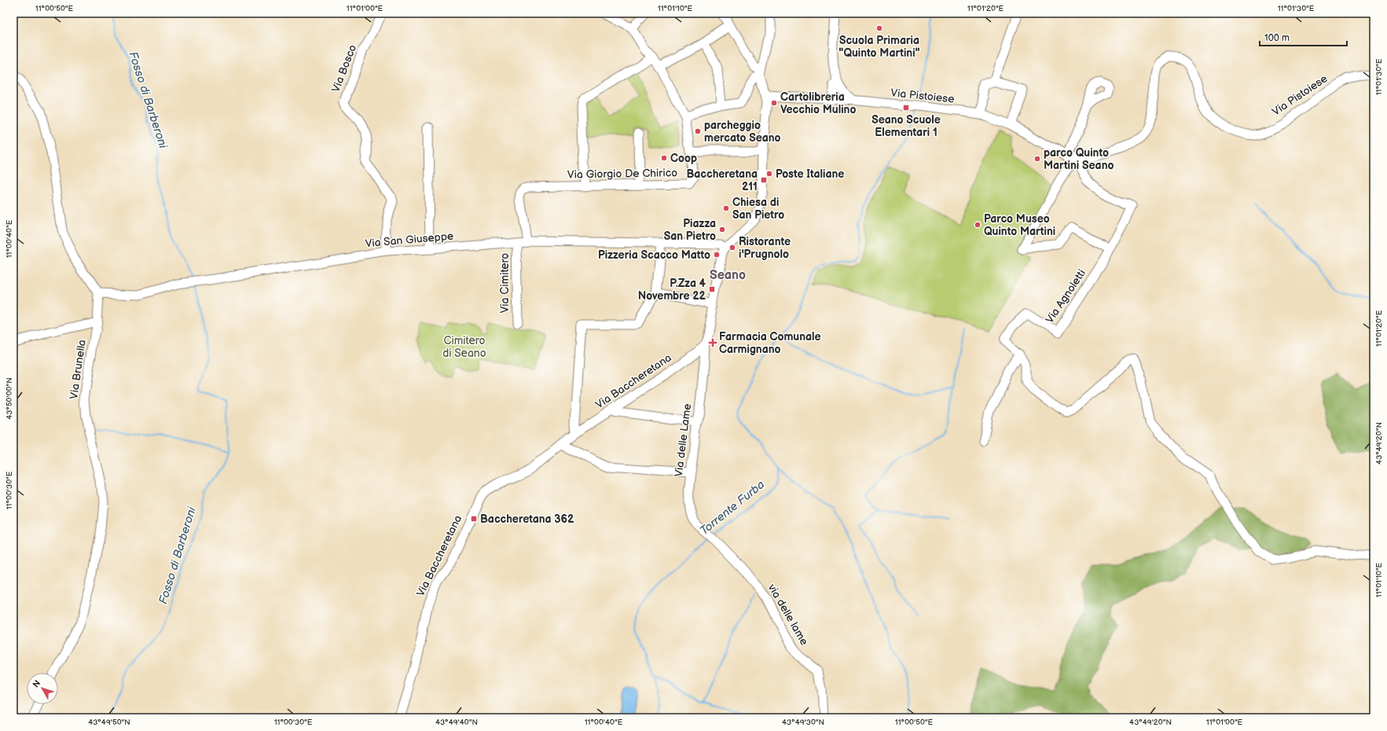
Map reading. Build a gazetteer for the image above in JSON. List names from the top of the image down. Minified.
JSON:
{"streets":{"street":["Via Bosco","Via Pistoiese","Via Giorgio De Chirico","Via San Giuseppe","Via Cimitero","Via Agnoletti","Via Brunella","Via Baccheretana","Via delle Lame","via delle lame"]},"crossings":[["Via Bosco","Via San Giuseppe"],["Via Pistoiese","Via Agnoletti"],["Via Giorgio De Chirico","Via San Giuseppe"],["Via San Giuseppe","Via Cimitero"],["Via San Giuseppe","Via Brunella"],["Via San Giuseppe","Via Baccheretana"],["Via Baccheretana","Via delle Lame"],["Via delle Lame","via delle lame"]],"districts":["Seano"],"water":["Fosso di Barberoni","Torrente Furba"],"parks":["Cimitero di Seano"],"places":{"other":["Scuola Primaria \"Quinto Martini\"","Cartolibreria Vecchio Mulino","parcheggio mercato Seano","Coop","parco Quinto Martini Seano","Poste Italiane","Chiesa di San Pietro","Parco Museo Quinto Martini","Piazza San Pietro","Ristorante i'Prugnolo","Pizzeria Scacco Matto"],"transit":["Seano Scuole Elementari 1","Baccheretana 211","P.Zza 4 Novembre 22","Baccheretana 362"],"health":["Farmacia Comunale Carmignano"]},"scale_bar":"100 m","north":"top left","coordinates":["11°00'50\"E","11°01'00\"E","11°01'10\"E","11°01'20\"E","11°01'30\"E","11°00'40\"E","43°50'00\"N","43°49'20\"N","11°00'30\"E","43°49'50\"N","43°49'40\"N","43°49'30\"N"]}
